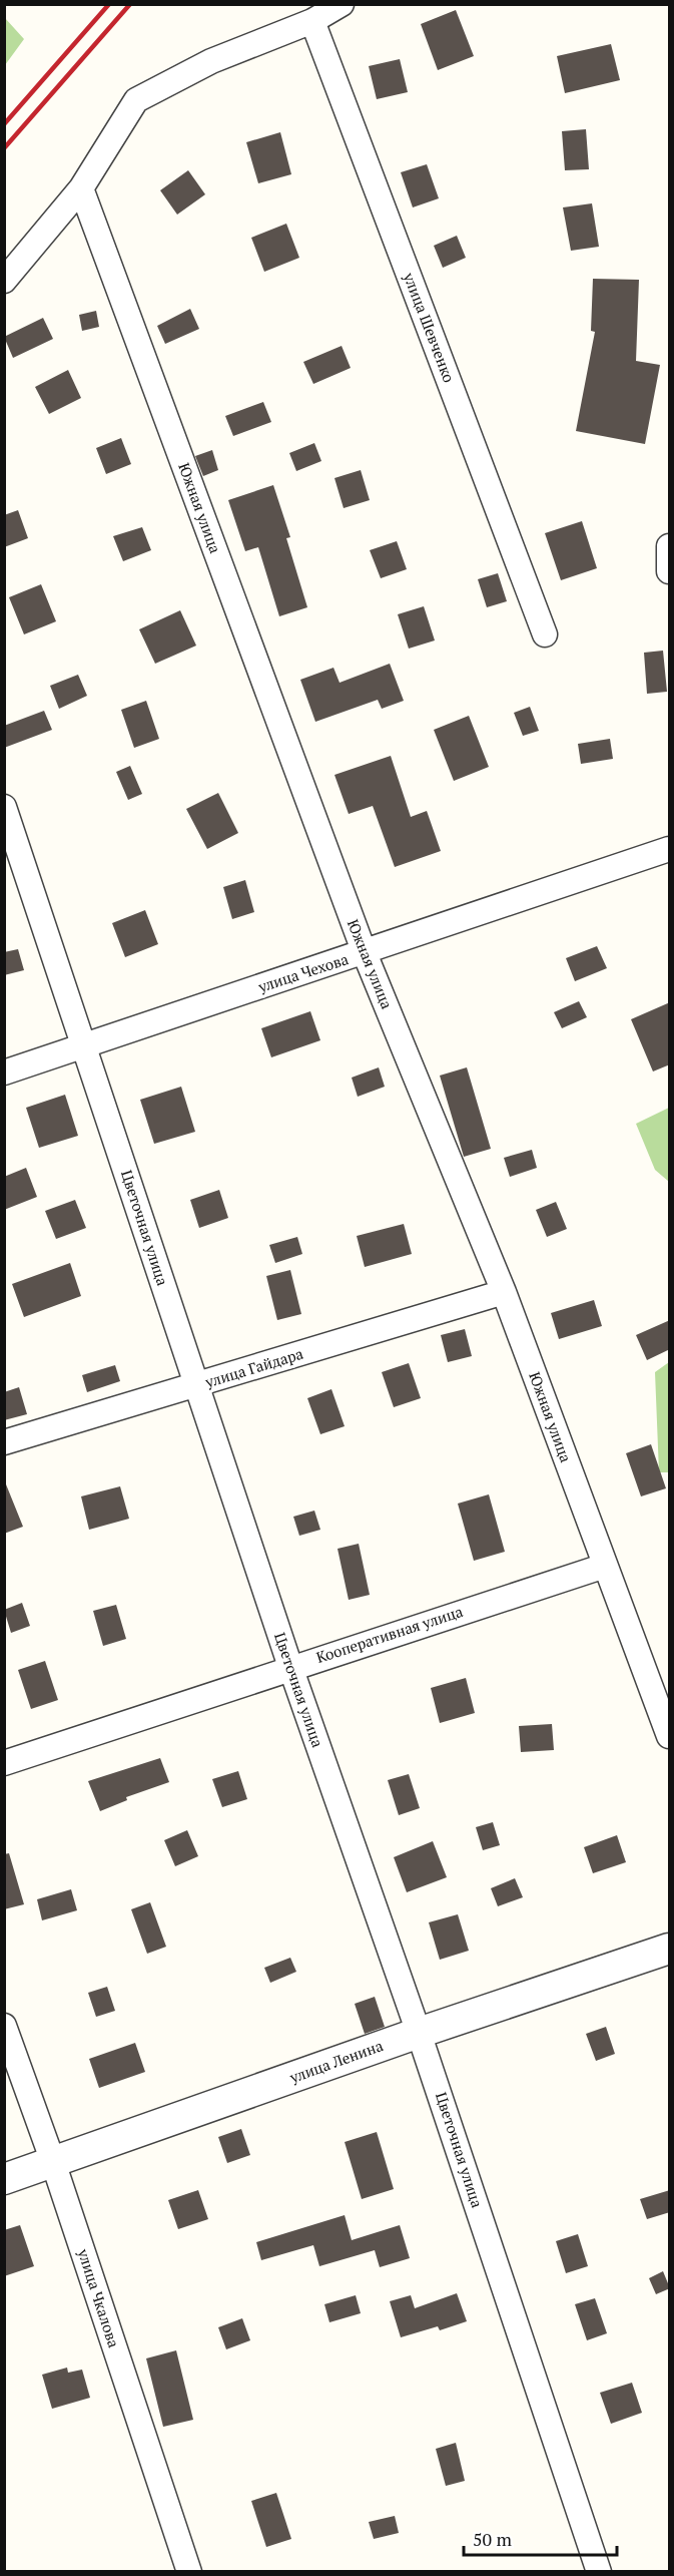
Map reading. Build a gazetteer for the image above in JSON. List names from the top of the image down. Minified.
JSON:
{"streets":{"street":["улица Шевченко","Южная улица","улица Чехова","Цветочная улица","улица Гайдара","Кооперативная улица","улица Ленина","улица Чкалова"]},"crossings":[["Южная улица","улица Чехова"],["Южная улица","улица Гайдара"],["Южная улица","Кооперативная улица"],["улица Чехова","Цветочная улица"],["Цветочная улица","улица Гайдара"],["Цветочная улица","Кооперативная улица"],["Цветочная улица","улица Ленина"],["улица Ленина","улица Чкалова"]],"scale_bar":"50 m"}
